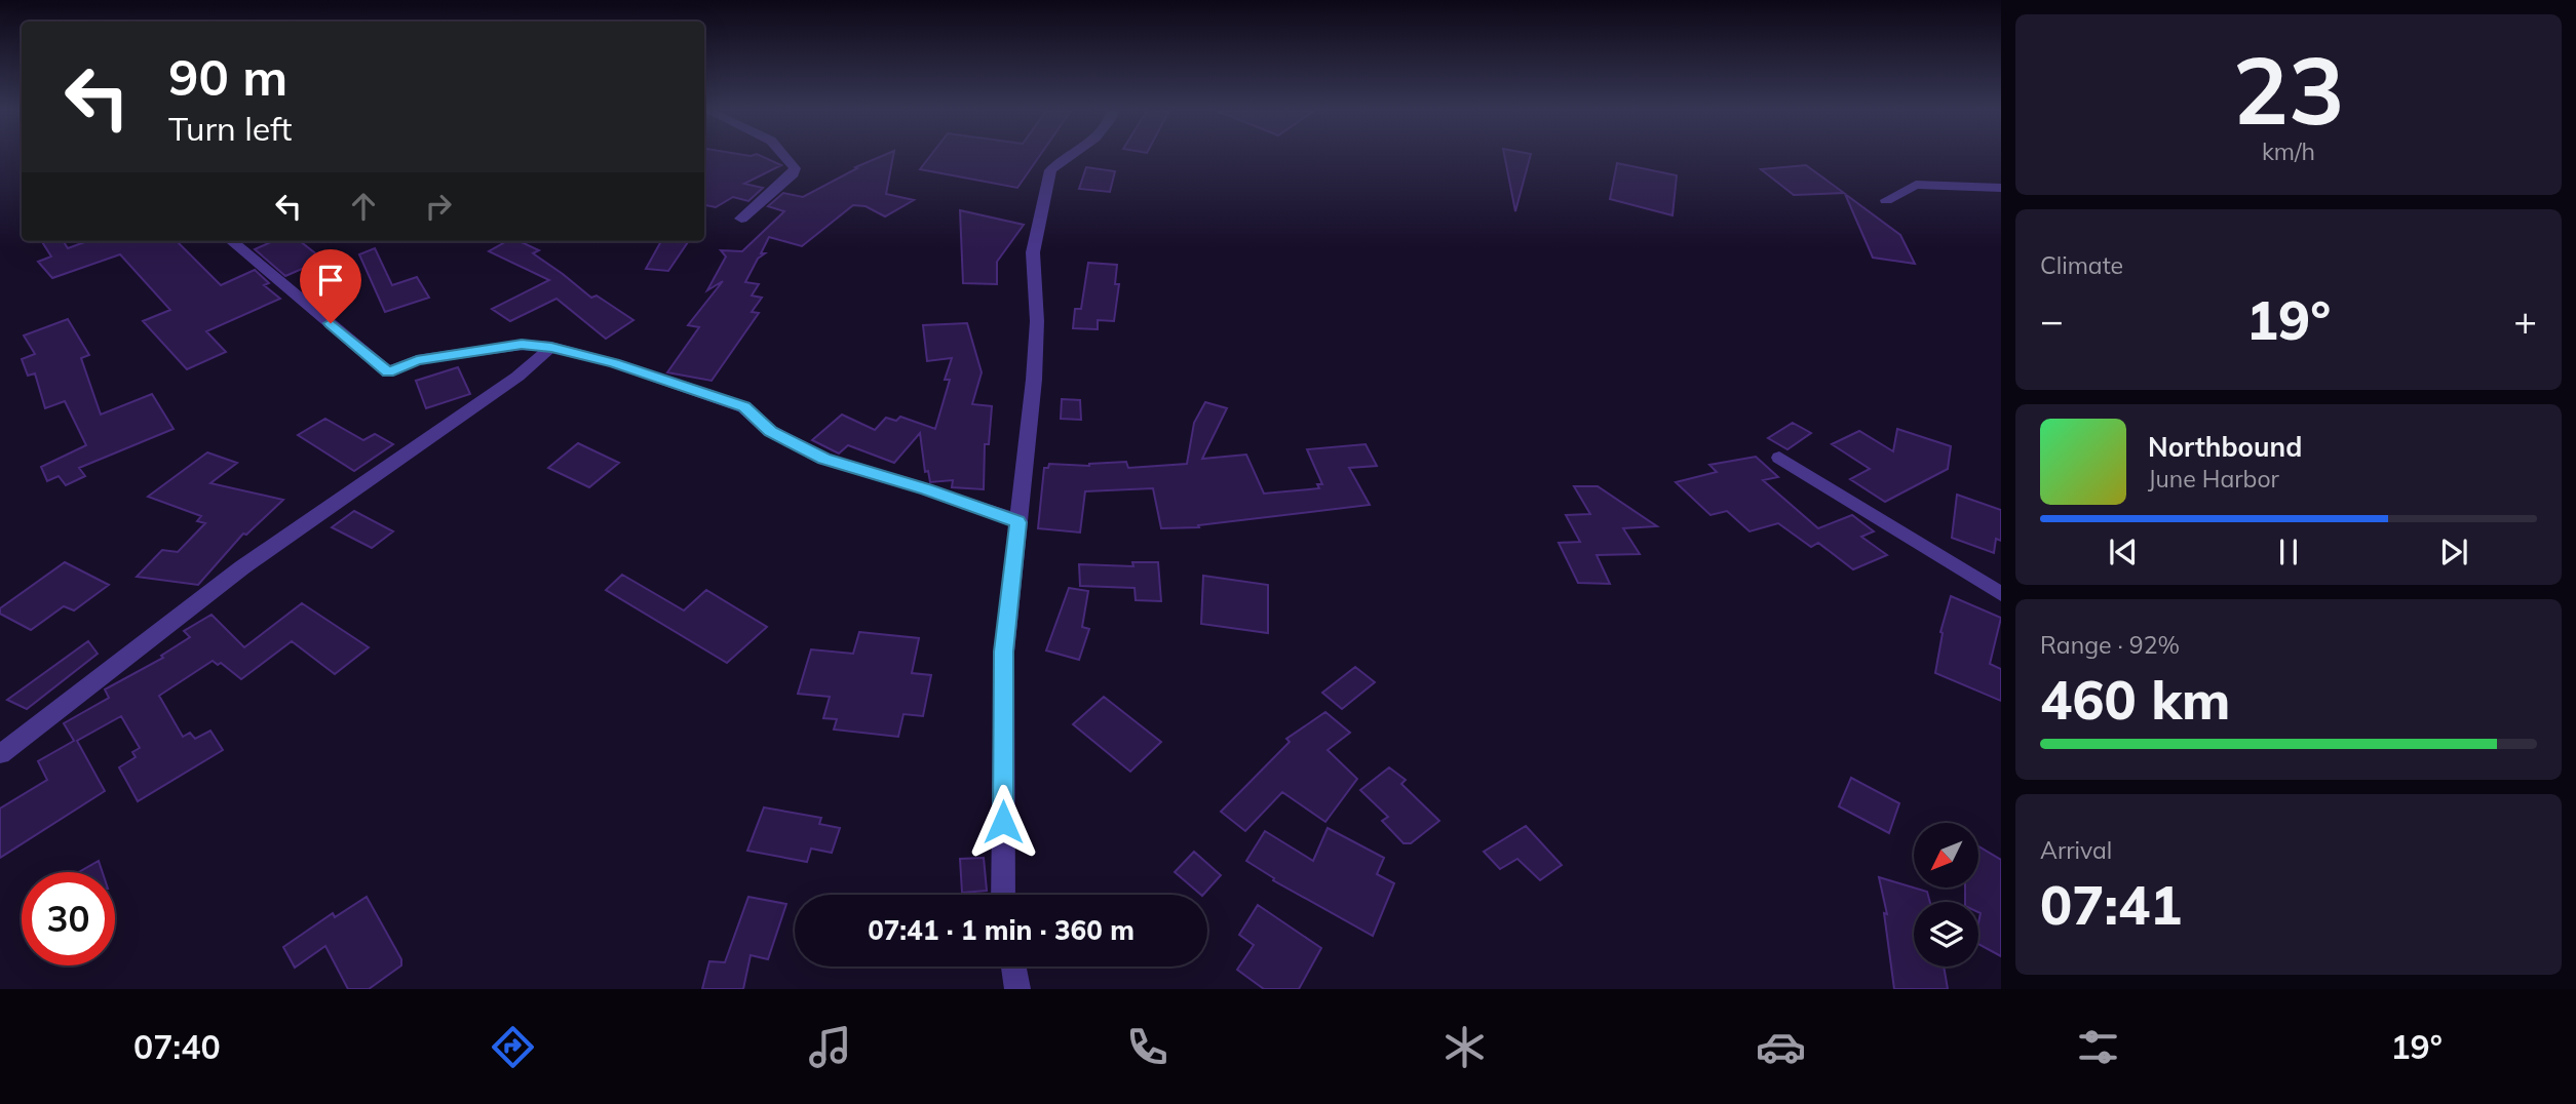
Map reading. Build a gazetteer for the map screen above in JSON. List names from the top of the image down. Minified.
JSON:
{"north":"bottom left","page":{"tile":[["23","km/h"],"Climate",["Range · 92%","460 km"],["Arrival","07:41"]],"turn":["90 m","Turn left"],"heat":["−","19°","+"],"song":["Northbound","June Harbor"],"limit":"30","trip":"07:41 · 1 min · 360 m","tabs":["07:40","19°"]}}
